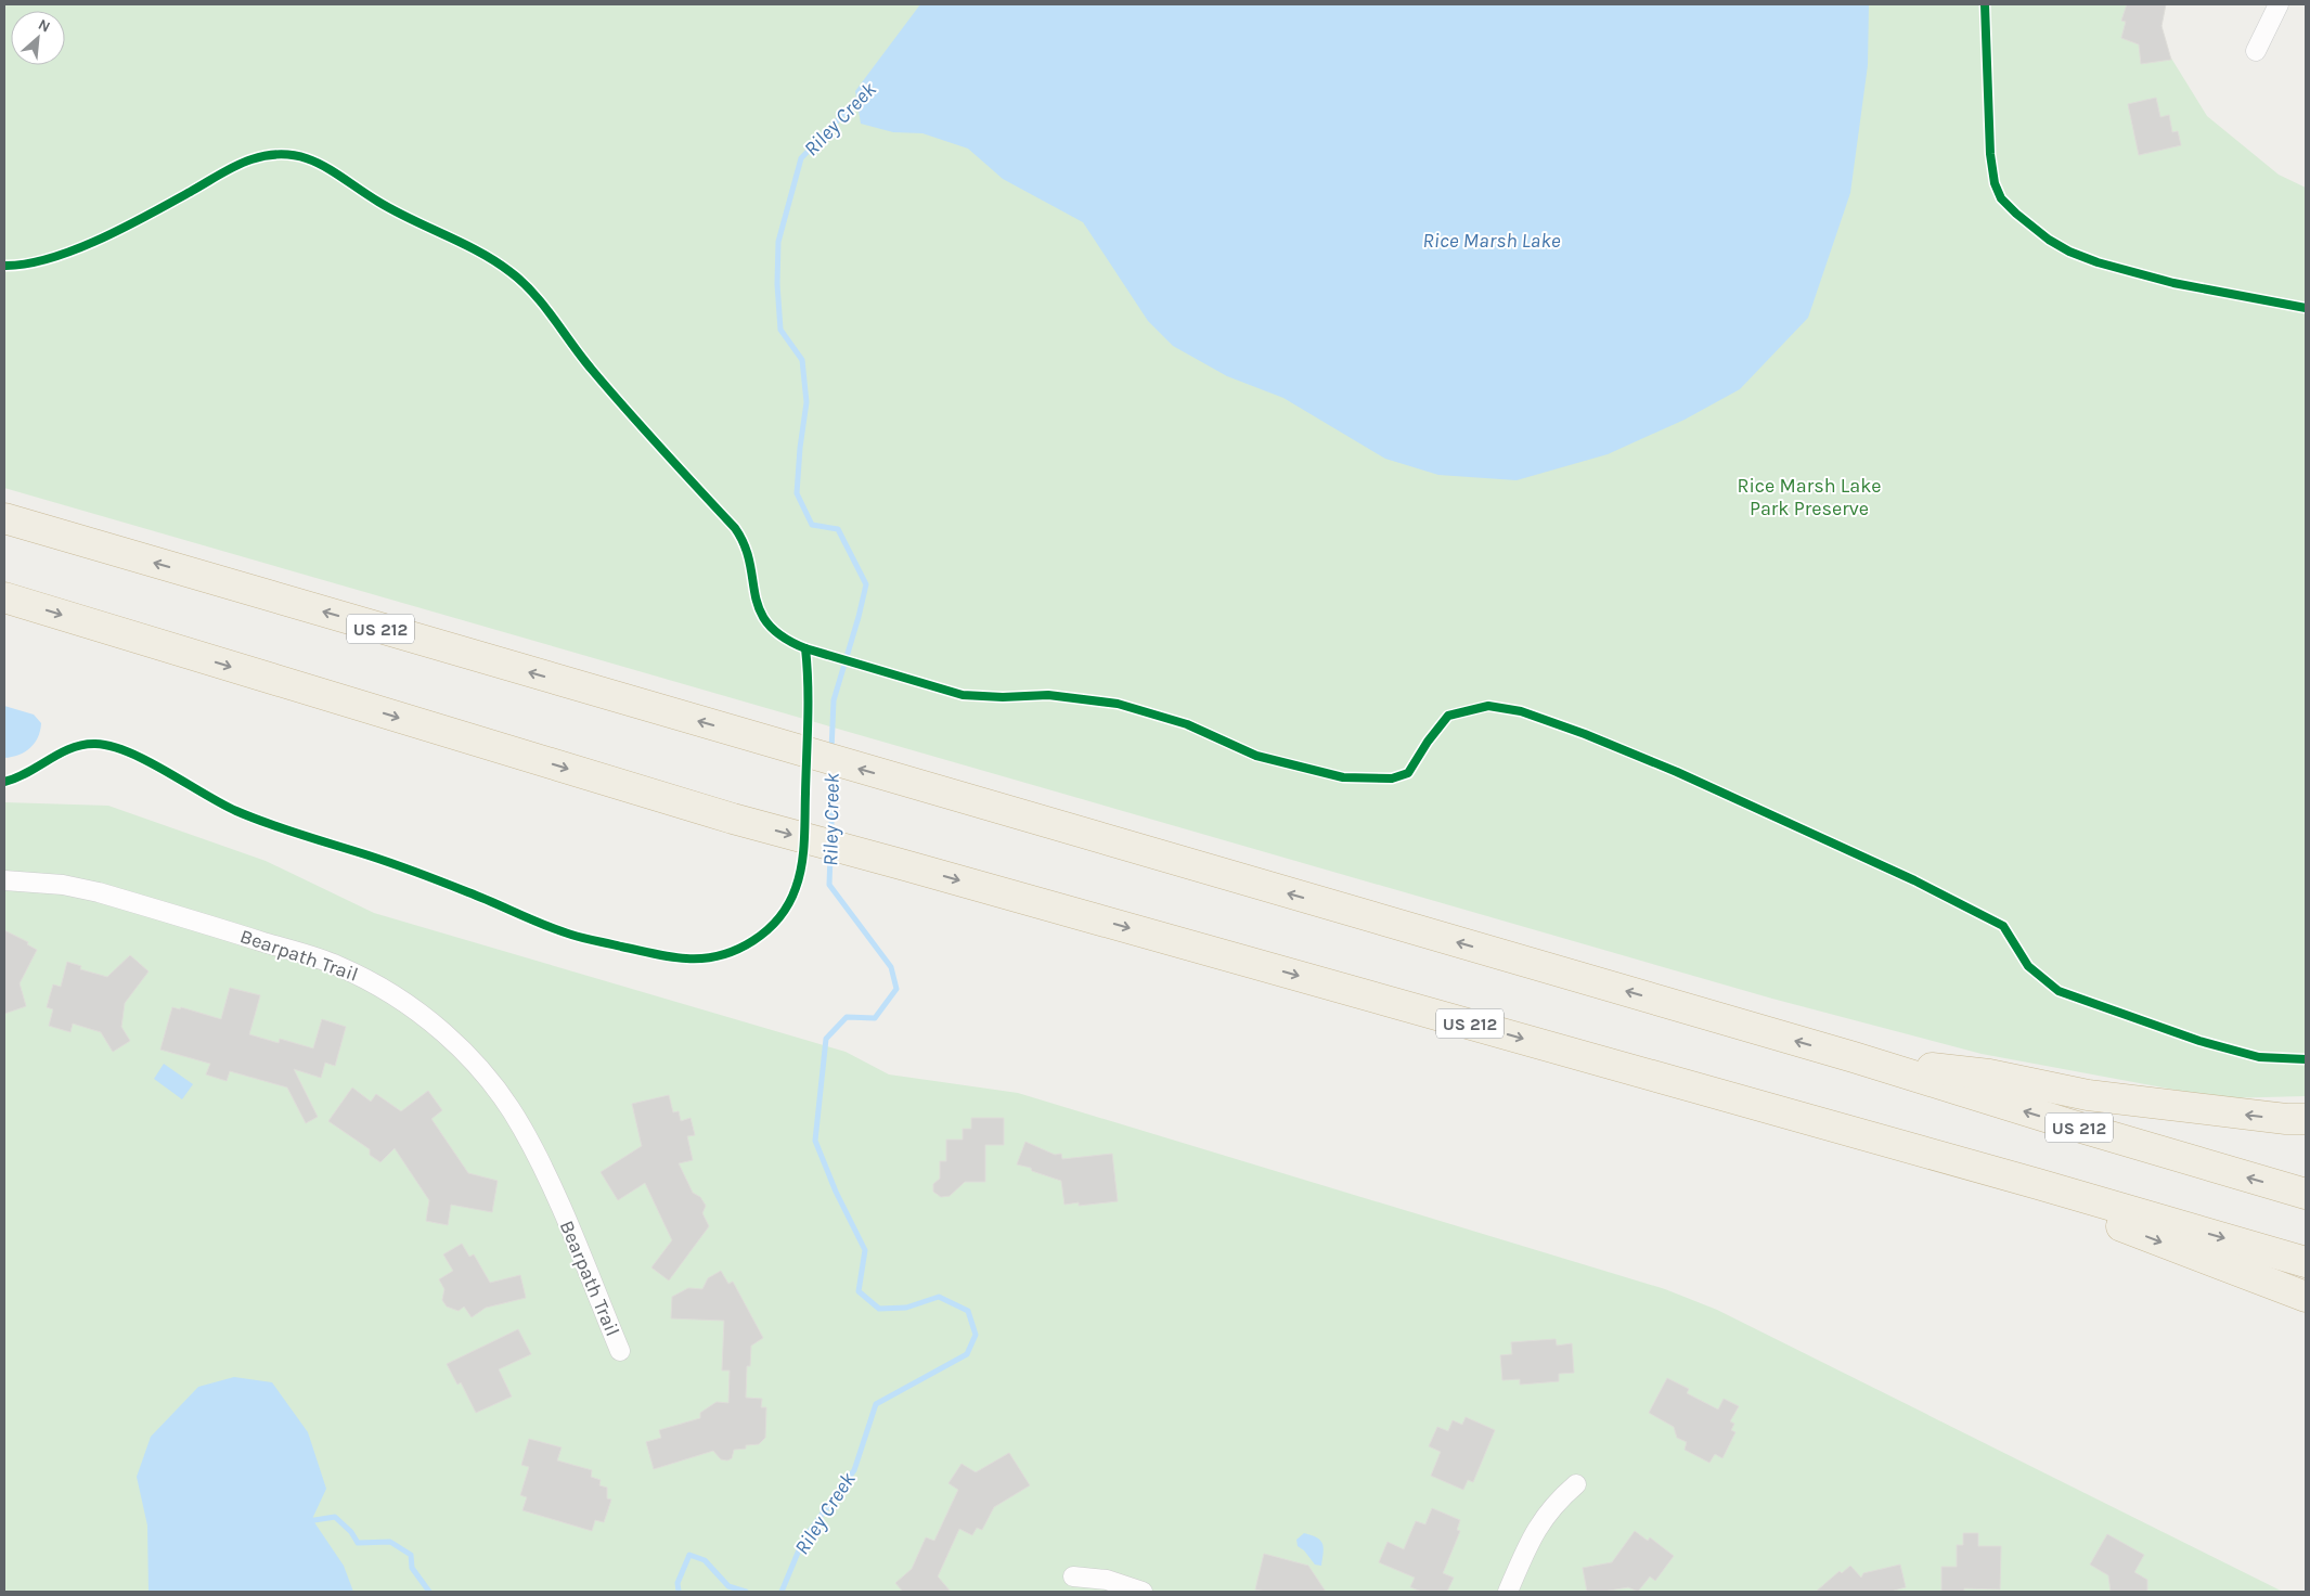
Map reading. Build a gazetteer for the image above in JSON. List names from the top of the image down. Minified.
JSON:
{"streets":{"highway":["US 212"],"street":["Bearpath Trail"]},"water":["Riley Creek","Rice Marsh Lake"],"parks":["Rice Marsh Lake Park Preserve"],"north":"top right"}
